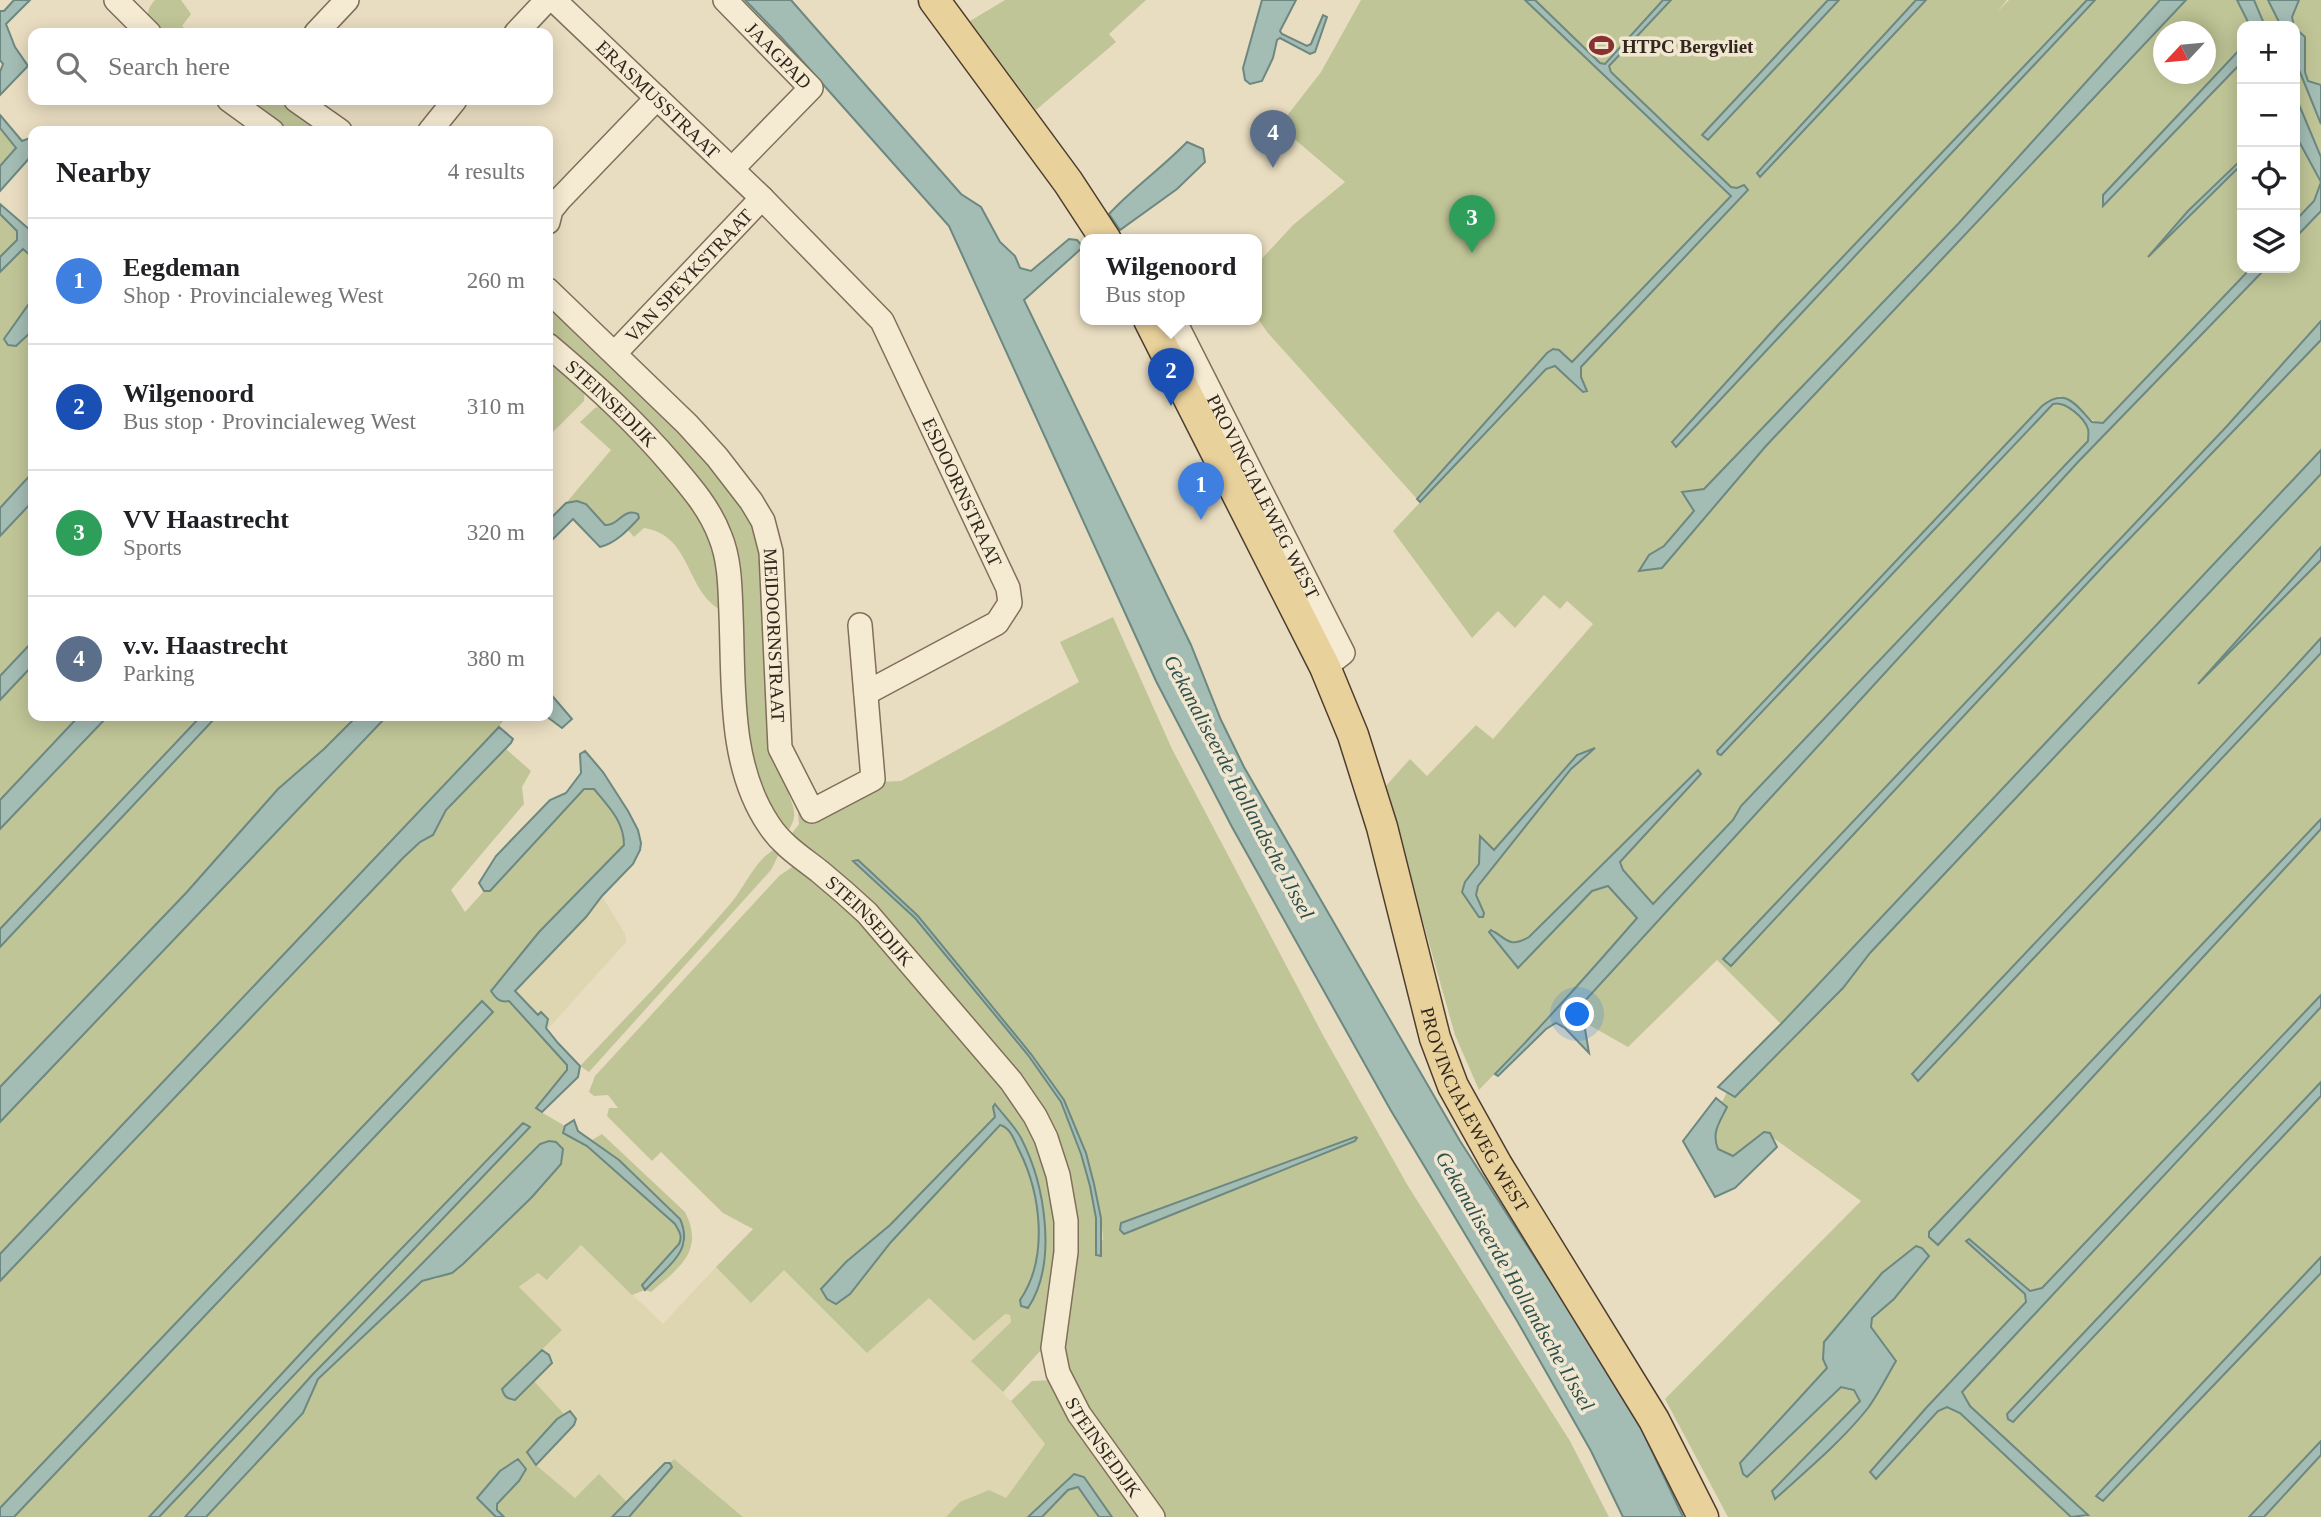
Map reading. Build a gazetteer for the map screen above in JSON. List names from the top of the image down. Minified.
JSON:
{"streets":{"main road":["PROVINCIALEWEG WEST"],"street":["JAAGPAD","ERASMUSSTRAAT","VAN SPEYKSTRAAT","STEINSEDIJK","ESDOORNSTRAAT","MEIDOORNSTRAAT"]},"crossings":[["JAAGPAD","ERASMUSSTRAAT"],["ERASMUSSTRAAT","VAN SPEYKSTRAAT"],["ERASMUSSTRAAT","ESDOORNSTRAAT"],["VAN SPEYKSTRAAT","ESDOORNSTRAAT"],["VAN SPEYKSTRAAT","MEIDOORNSTRAAT"],["ESDOORNSTRAAT","MEIDOORNSTRAAT"]],"water":["Gekanaliseerde Hollandsche IJssel"],"places":{"sports":["HTPC Bergvliet"]},"north":"bottom left","page":{"map_buttons":["+","−"],"search":"Search here","pins":["4","3","2","1"],"heading":["Nearby","4 results"],"list":[{"mark":"1","name":"Eegdeman","note":"Shop · Provincialeweg West","value":"260 m"},{"mark":"2","name":"Wilgenoord","note":"Bus stop · Provincialeweg West","value":"310 m"},{"mark":"3","name":"VV Haastrecht","note":"Sports","value":"320 m"},{"mark":"4","name":"v.v. Haastrecht","note":"Parking","value":"380 m"}],"popup":["Wilgenoord","Bus stop"]}}
